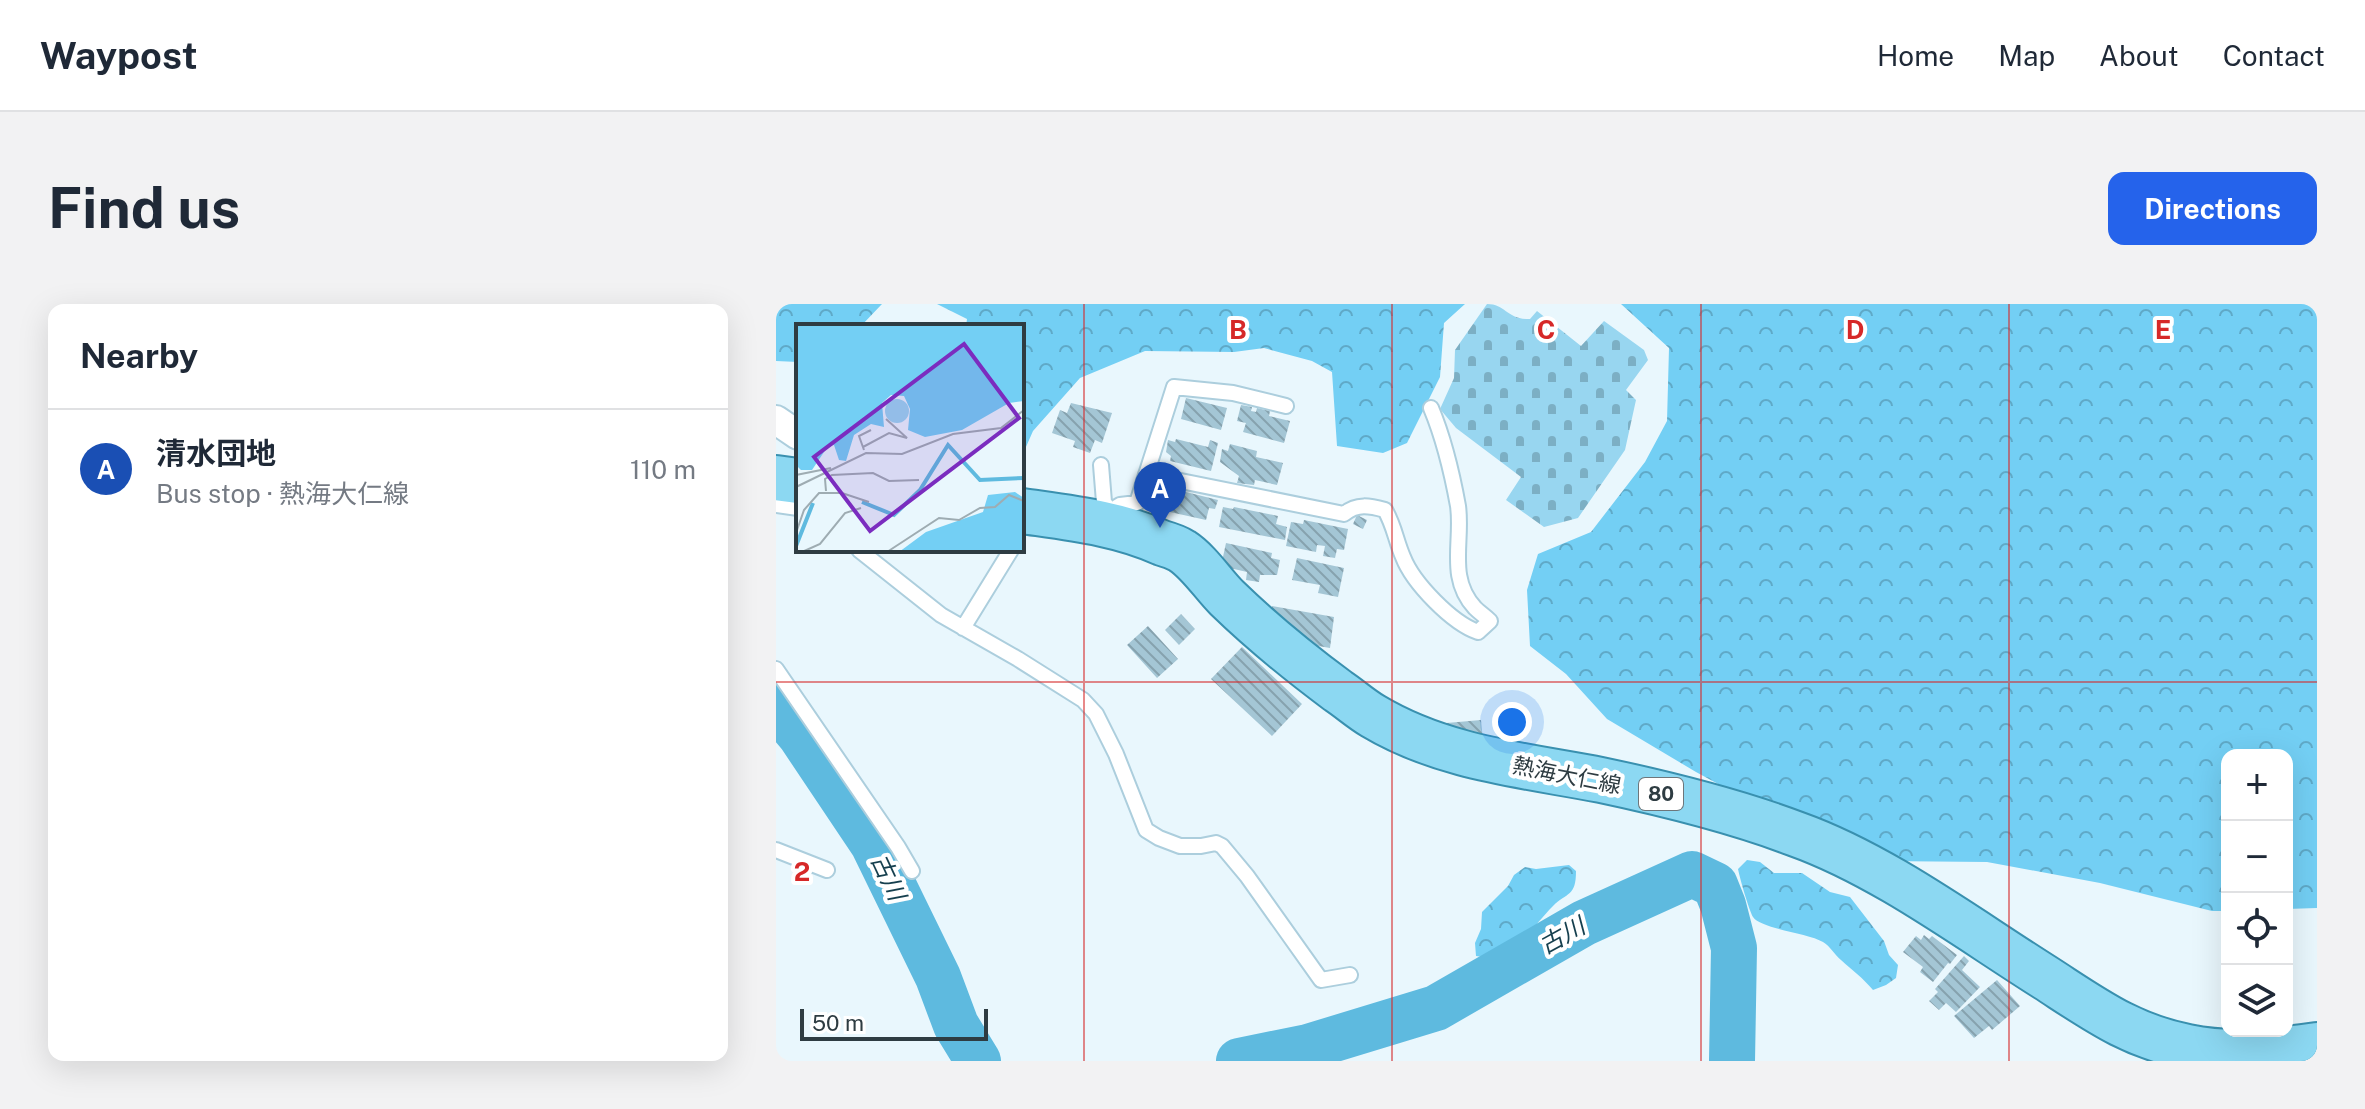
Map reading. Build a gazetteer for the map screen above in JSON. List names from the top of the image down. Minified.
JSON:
{"streets":{"main road":["熱海大仁線","80"]},"water":["古川"],"scale_bar":"50 m","page":{"header":"Waypost","nav":["Home","Map","About","Contact"],"buttons":"Directions","title":"Find us","heading":"Nearby","list":[{"mark":"A","name":"清水団地","note":"Bus stop · 熱海大仁線","value":"110 m"}],"pins":"A","map_buttons":["+","−"],"scale":"50 m"},"grid":{"columns":["B","C","D","E"],"rows":["2"]}}
